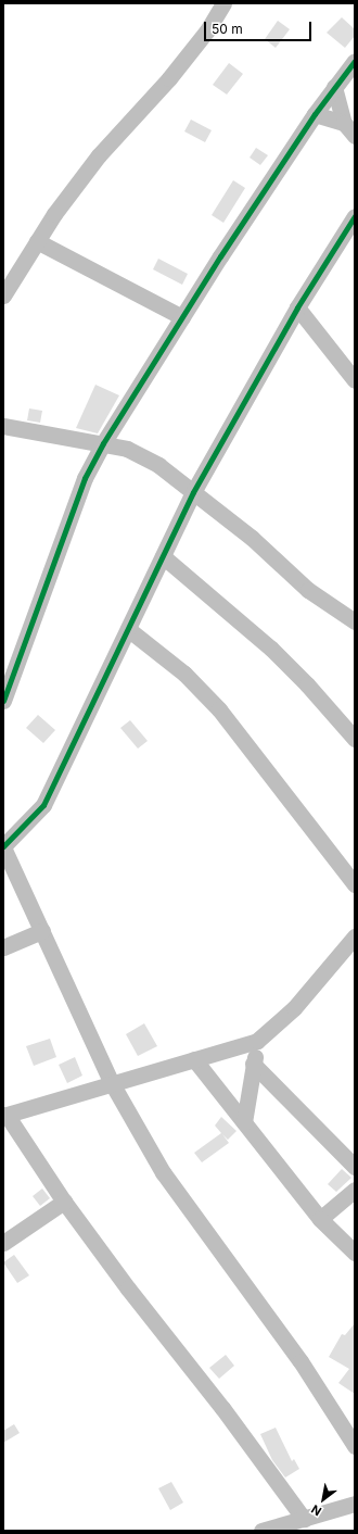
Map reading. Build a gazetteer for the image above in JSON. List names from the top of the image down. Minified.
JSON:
{"scale_bar":"50 m","north":"bottom left"}
